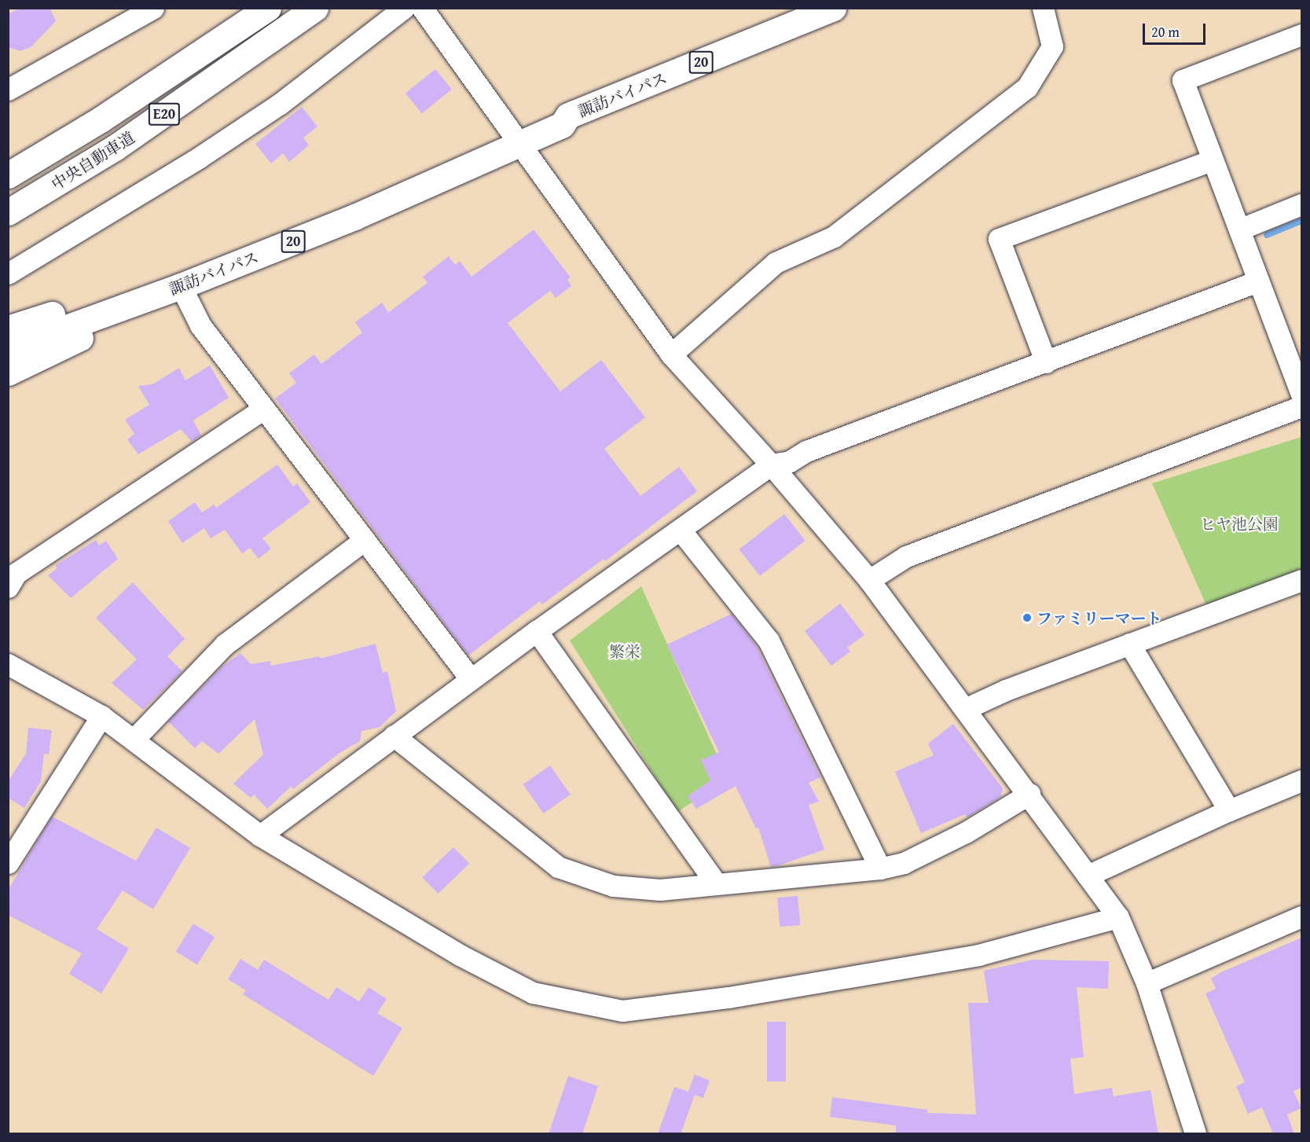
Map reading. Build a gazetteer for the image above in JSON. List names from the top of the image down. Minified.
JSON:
{"streets":{"highway":["20","諏訪バイパス","E20","中央自動車道"]},"crossings":[["20","諏訪バイパス"]],"parks":["ヒヤ池公園","繁栄"],"places":["ファミリーマート"],"scale_bar":"20 m"}
